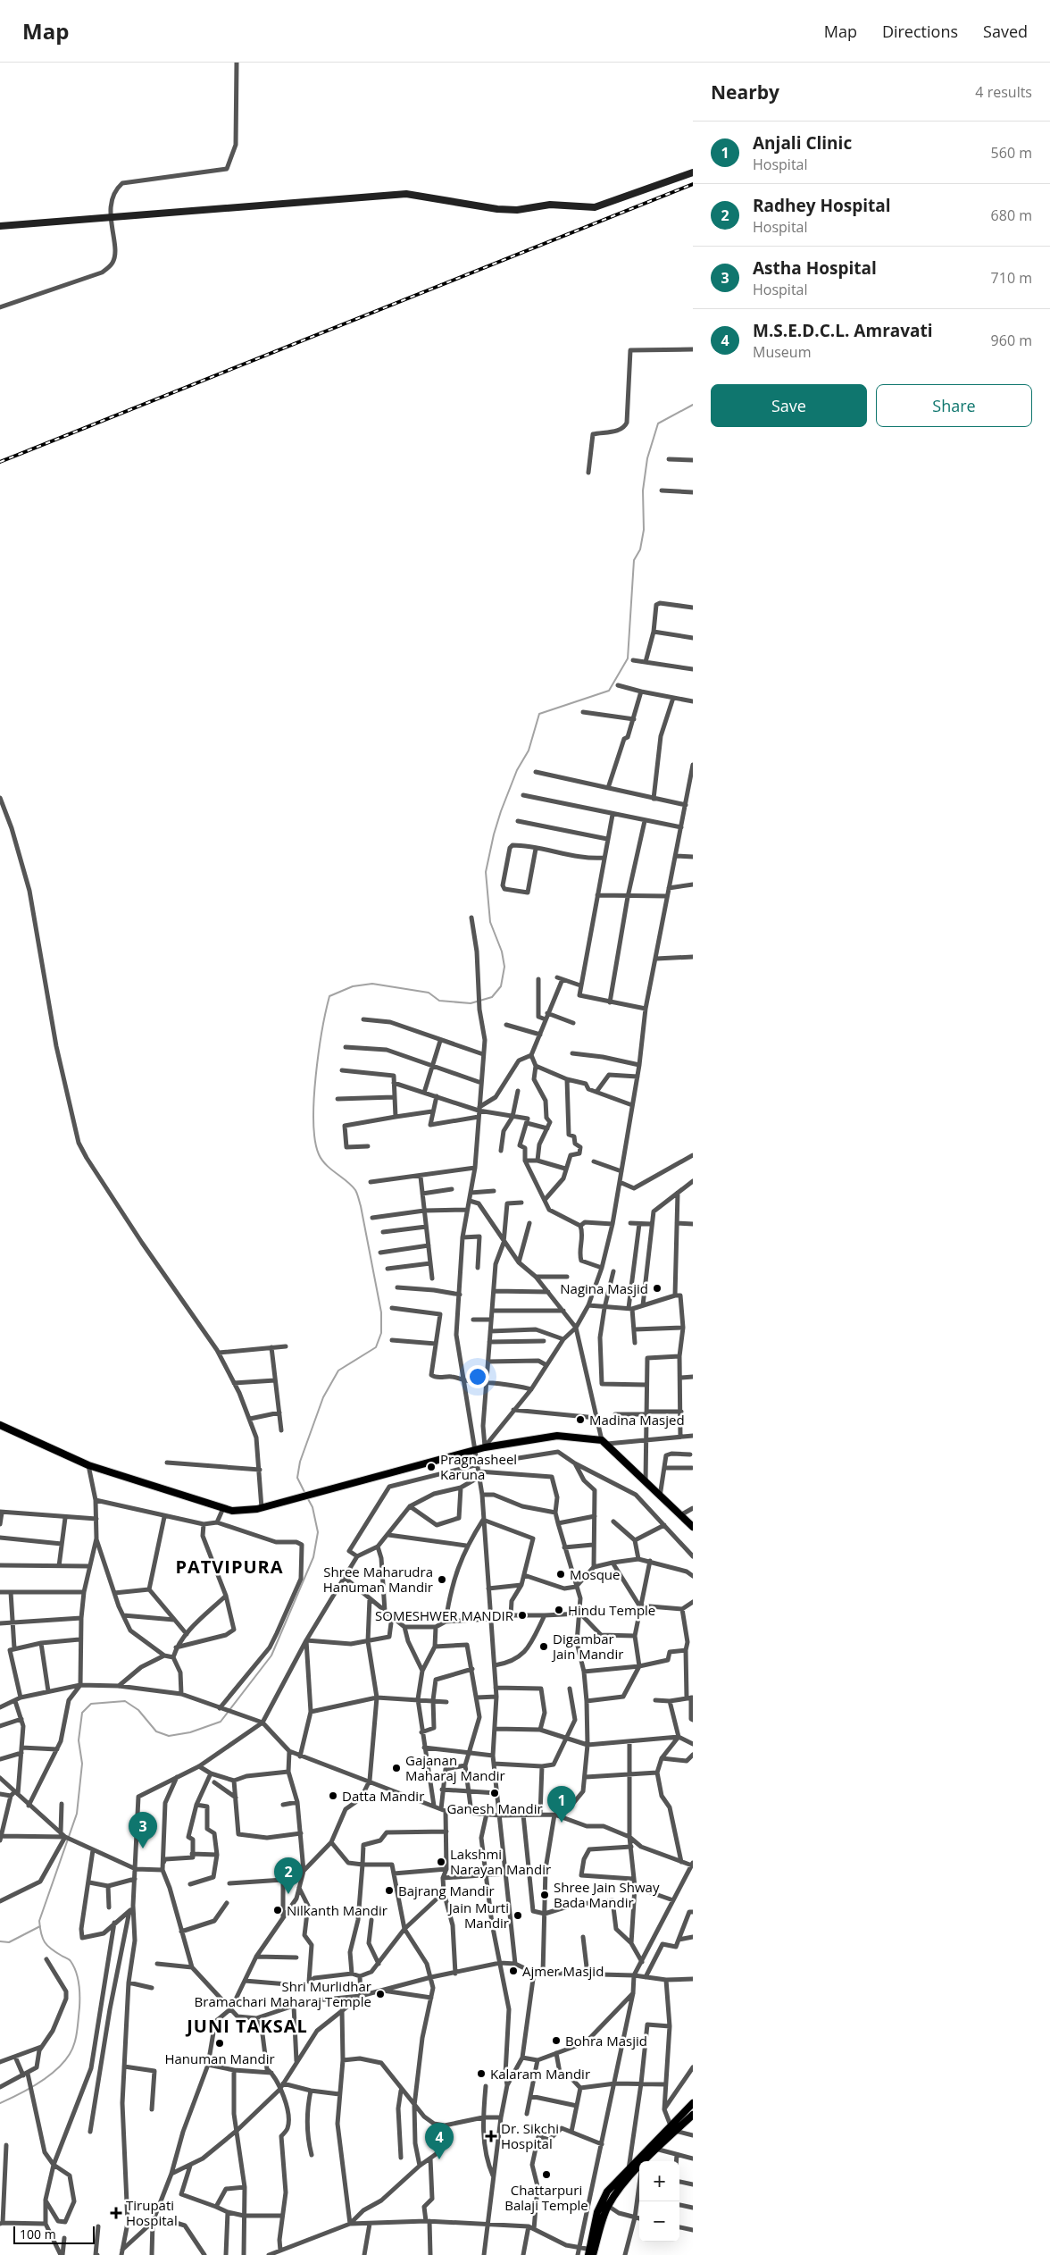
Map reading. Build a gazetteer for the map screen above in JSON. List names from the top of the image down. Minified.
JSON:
{"districts":["PATVIPURA","JUNI TAKSAL"],"places":{"other":["Nagina Masjid","Madina Masjed","Pragnasheel Karuna","Mosque","Shree Maharudra Hanuman Mandir","Hindu Temple","SOMESHWER MANDIR","Digambar Jain Mandir","Gajanan Maharaj Mandir","Ganesh Mandir","Datta Mandir","Lakshmi Narayan Mandir","Bajrang Mandir","Shree Jain Shway Bada Mandir","Nilkanth Mandir","Jain Murti Mandir","Ajmer Masjid","Shri Murlidhar Bramachari Maharaj Temple","Bohra Masjid","Hanuman Mandir","Kalaram Mandir","Chattarpuri Balaji Temple"],"health":["Dr. Sikchi Hospital","Tirupati Hospital"]},"scale_bar":"100 m","page":{"header":"Map","nav":["Map","Directions","Saved"],"heading":["Nearby","4 results"],"list":[{"mark":"1","name":"Anjali Clinic","note":"Hospital","value":"560 m"},{"mark":"2","name":"Radhey Hospital","note":"Hospital","value":"680 m"},{"mark":"3","name":"Astha Hospital","note":"Hospital","value":"710 m"},{"mark":"4","name":"M.S.E.D.C.L. Amravati","note":"Museum","value":"960 m"}],"buttons":["Save","Share"],"pins":["1","3","2","4"],"map_buttons":["+","−"],"scale":"100 m"}}
